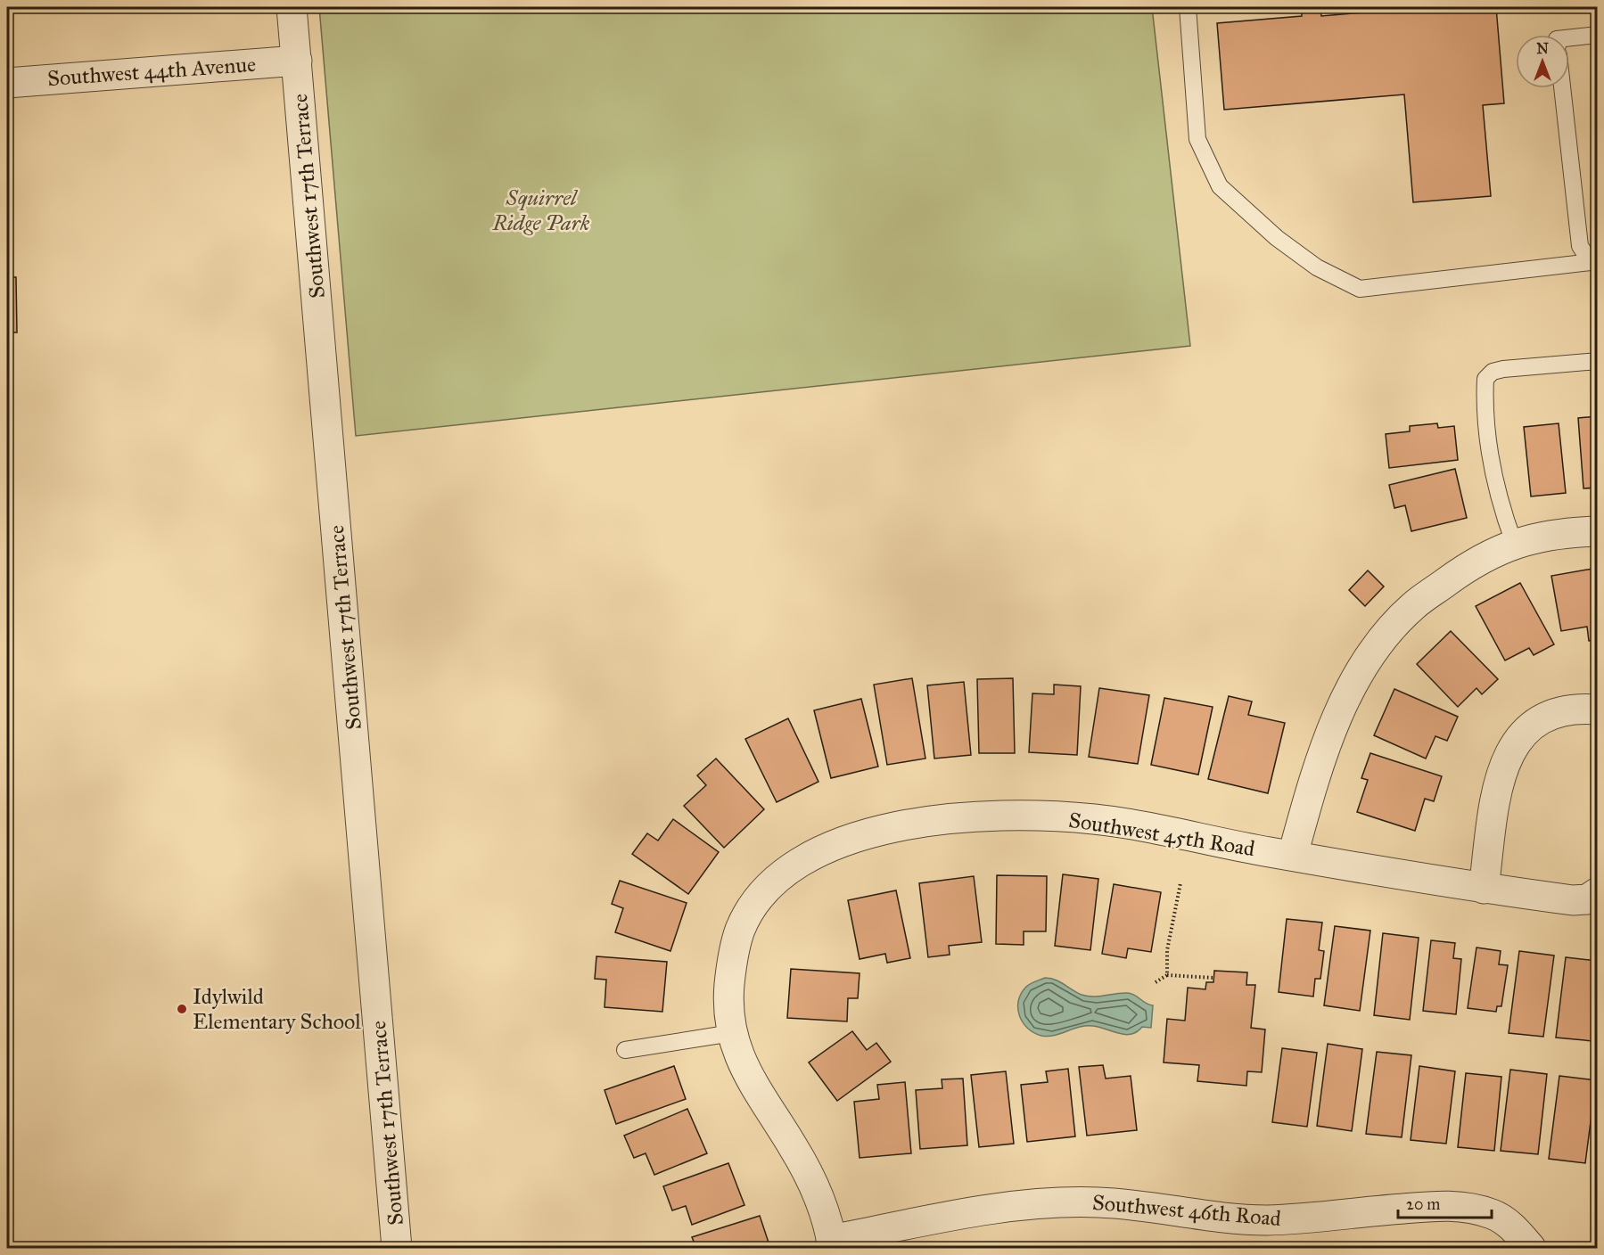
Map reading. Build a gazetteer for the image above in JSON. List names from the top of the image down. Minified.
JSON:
{"streets":{"street":["Southwest 44th Avenue","Southwest 17th Terrace","Southwest 45th Road","Southwest 46th Road"]},"crossings":[["Southwest 44th Avenue","Southwest 17th Terrace"],["Southwest 45th Road","Southwest 46th Road"]],"parks":["Squirrel Ridge Park"],"places":["Idylwild Elementary School"],"scale_bar":"20 m","north":"top"}
